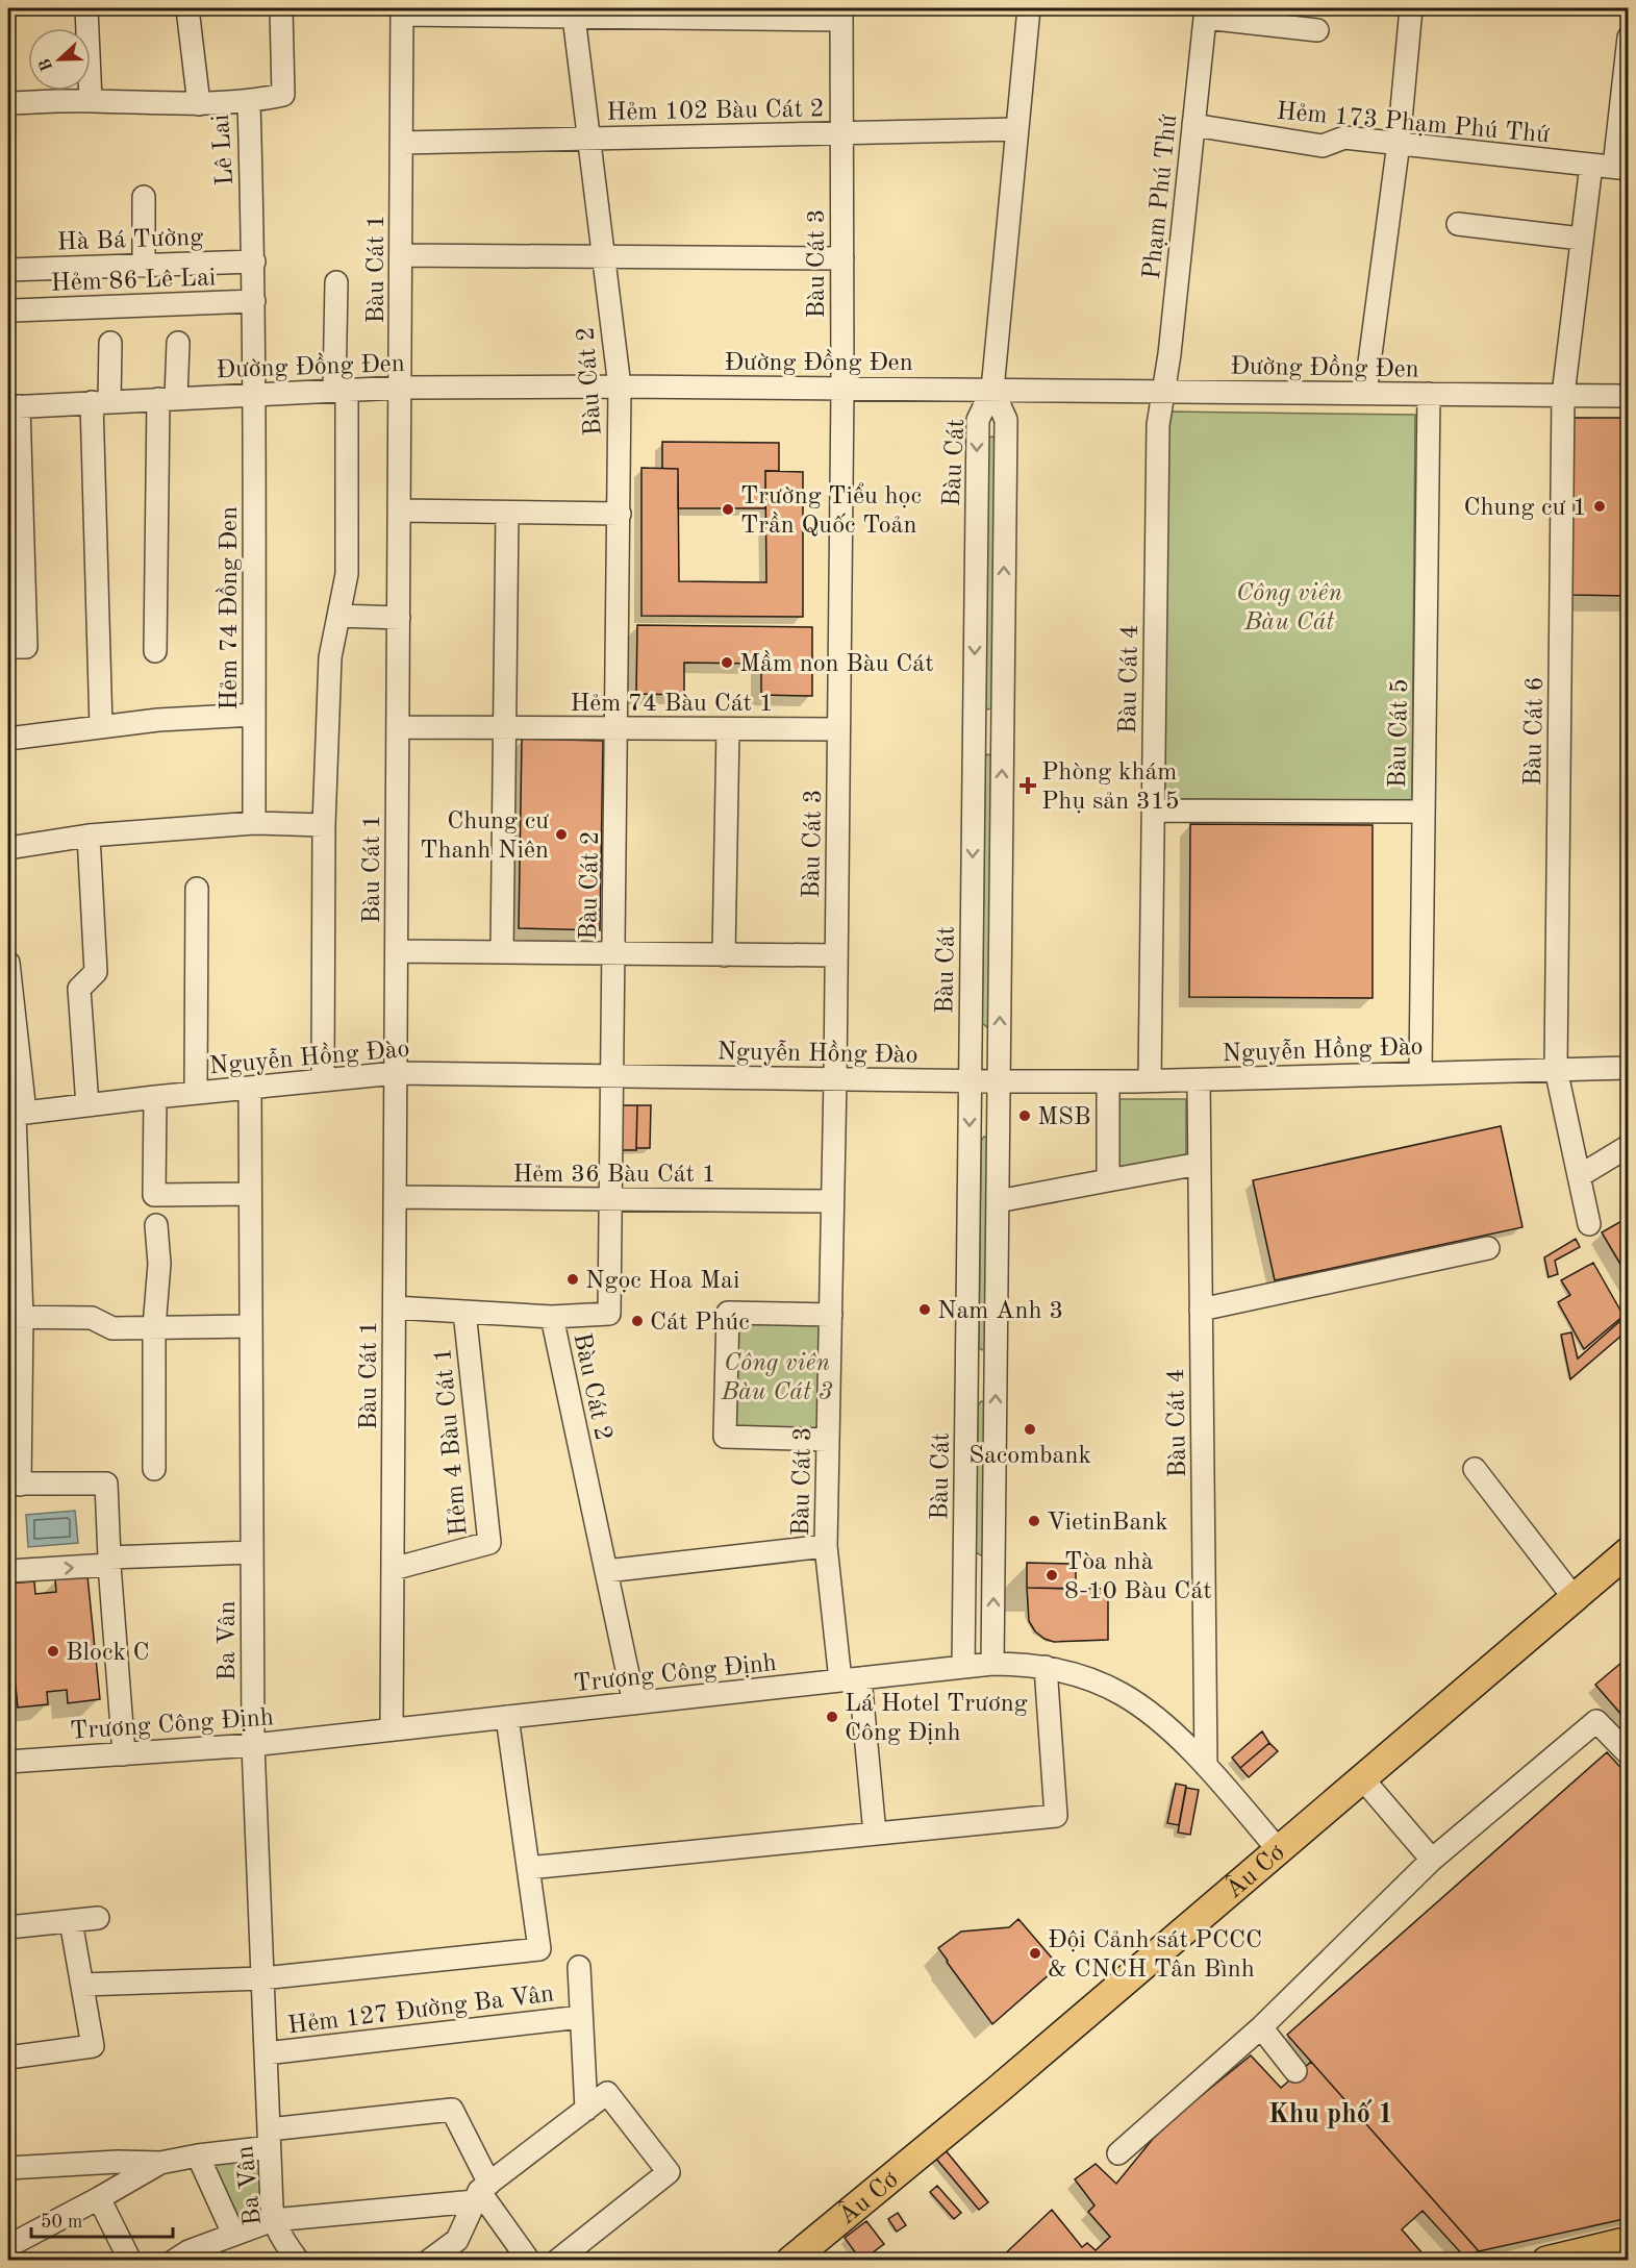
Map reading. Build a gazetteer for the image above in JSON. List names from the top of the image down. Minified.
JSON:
{"streets":{"main road":["Âu Cơ"],"street":["Hẻm 102 Bàu Cát 2","Hẻm 173 Phạm Phú Thứ","Lê Lai","Phạm Phú Thứ","Hà Bá Tường","Bàu Cát 3","Bàu Cát 1","Hẻm 86 Lê Lai","Đường Đồng Đen","Bàu Cát 2","Bàu Cát","Hẻm 74 Đồng Đen","Bàu Cát 4","Hẻm 74 Bàu Cát 1","Bàu Cát 6","Bàu Cát 5","Nguyễn Hồng Đào","Hẻm 36 Bàu Cát 1","Hẻm 4 Bàu Cát 1","Ba Vân","Trương Công Định","Hẻm 127 Đường Ba Vân"]},"crossings":[["Hẻm 102 Bàu Cát 2","Bàu Cát 3"],["Hẻm 102 Bàu Cát 2","Bàu Cát 1"],["Hẻm 102 Bàu Cát 2","Bàu Cát 2"],["Hẻm 102 Bàu Cát 2","Bàu Cát"],["Hẻm 173 Phạm Phú Thứ","Phạm Phú Thứ"],["Hẻm 173 Phạm Phú Thứ","Bàu Cát 6"],["Lê Lai","Hà Bá Tường"],["Lê Lai","Hẻm 86 Lê Lai"],["Lê Lai","Đường Đồng Đen"],["Lê Lai","Hẻm 74 Đồng Đen"],["Phạm Phú Thứ","Đường Đồng Đen"],["Phạm Phú Thứ","Bàu Cát 4"],["Bàu Cát 3","Đường Đồng Đen"],["Bàu Cát 3","Hẻm 74 Bàu Cát 1"],["Bàu Cát 3","Nguyễn Hồng Đào"],["Bàu Cát 3","Hẻm 36 Bàu Cát 1"],["Bàu Cát 3","Trương Công Định"],["Bàu Cát 1","Đường Đồng Đen"],["Bàu Cát 1","Hẻm 74 Bàu Cát 1"],["Bàu Cát 1","Nguyễn Hồng Đào"],["Bàu Cát 1","Hẻm 36 Bàu Cát 1"],["Bàu Cát 1","Hẻm 4 Bàu Cát 1"],["Bàu Cát 1","Trương Công Định"],["Đường Đồng Đen","Bàu Cát 2"],["Đường Đồng Đen","Bàu Cát"],["Đường Đồng Đen","Hẻm 74 Đồng Đen"],["Đường Đồng Đen","Bàu Cát 4"],["Đường Đồng Đen","Bàu Cát 6"],["Đường Đồng Đen","Bàu Cát 5"],["Bàu Cát 2","Hẻm 74 Bàu Cát 1"],["Bàu Cát 2","Nguyễn Hồng Đào"],["Bàu Cát 2","Hẻm 36 Bàu Cát 1"],["Bàu Cát 2","Trương Công Định"],["Bàu Cát","Nguyễn Hồng Đào"],["Bàu Cát","Trương Công Định"],["Bàu Cát 4","Nguyễn Hồng Đào"],["Bàu Cát 4","Trương Công Định"],["Bàu Cát 6","Nguyễn Hồng Đào"],["Bàu Cát 5","Nguyễn Hồng Đào"],["Nguyễn Hồng Đào","Ba Vân"],["Ba Vân","Trương Công Định"],["Ba Vân","Hẻm 127 Đường Ba Vân"],["Trương Công Định","Âu Cơ"]],"districts":["Khu phố 1"],"parks":["Công viên Bàu Cát","Công viên Bàu Cát 3"],"places":{"other":["Chung cư 1","Trường Tiểu học Trần Quốc Toản","Mầm non Bàu Cát","Chung cư Thanh Niên","MSB","Ngọc Hoa Mai","Nam Anh 3","Cát Phúc","Sacombank","VietinBank","Tòa nhà 8-10 Bàu Cát","Block C","Lá Hotel Trương Công Định","Đội Cảnh sát PCCC & CNCH Tân Bình"],"health":["Phòng khám Phụ sản 315"]},"scale_bar":"50 m","north":"left"}
